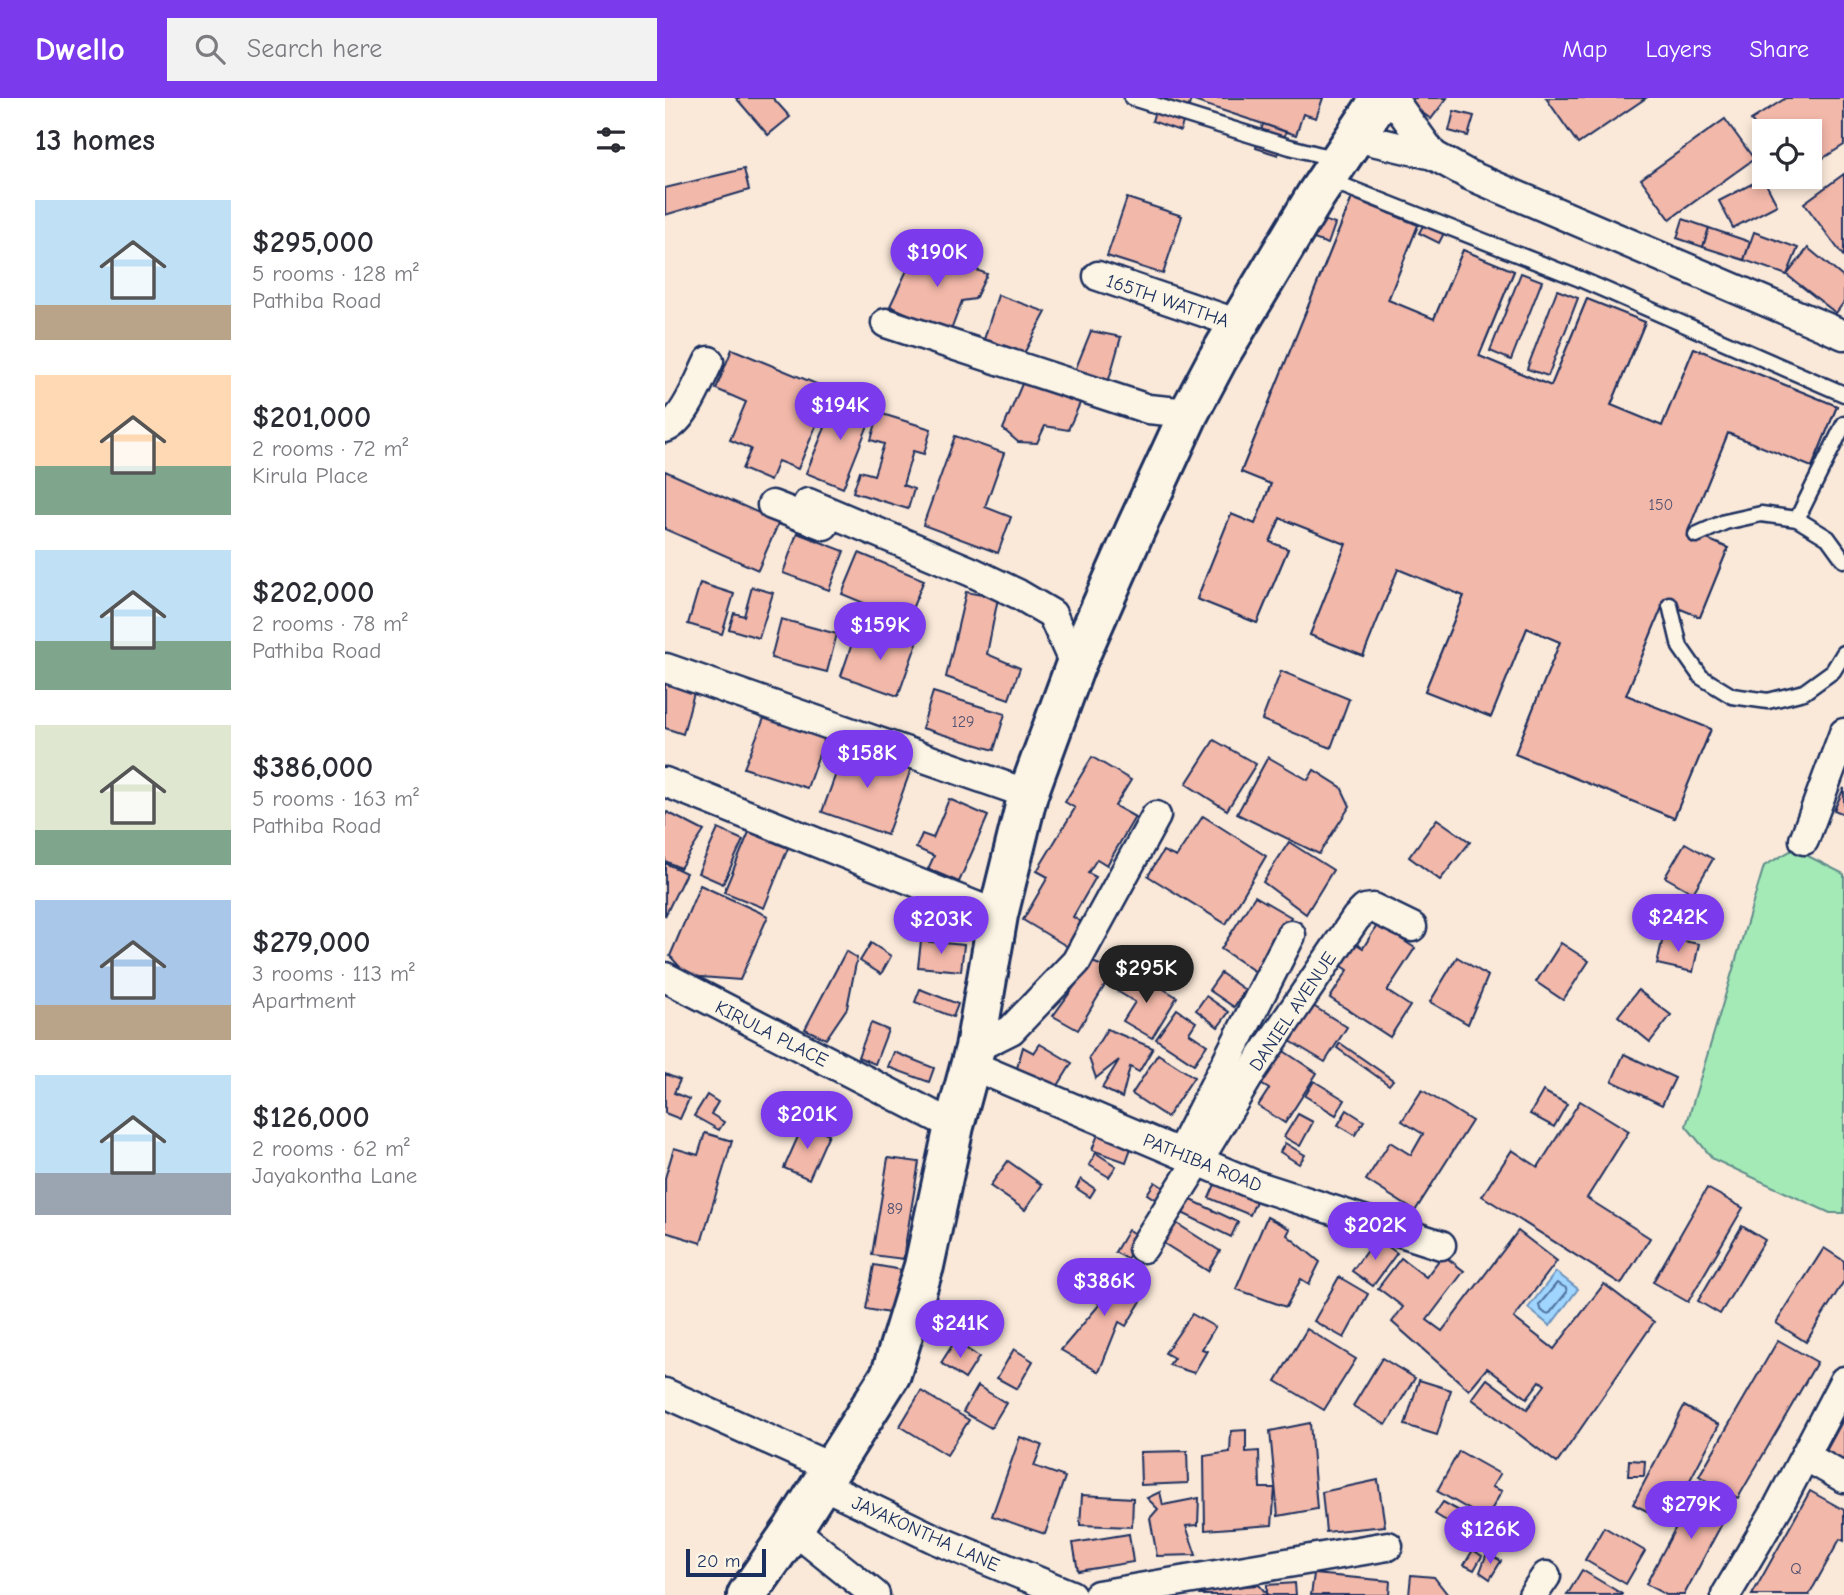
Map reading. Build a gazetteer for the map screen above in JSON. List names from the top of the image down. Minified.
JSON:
{"streets":{"street":["165TH WATTHA","DANIEL AVENUE","KIRULA PLACE","PATHIBA ROAD","JAYAKONTHA LANE"]},"crossings":[["DANIEL AVENUE","PATHIBA ROAD"]],"house_numbers":["150","129","89","Q"],"scale_bar":"20 m","page":{"header":"Dwello","search":"Search here","nav":["Map","Layers","Share"],"heading":"13 homes","list":[{"name":"$295,000","note":"5 rooms · 128 m² · Pathiba Road"},{"name":"$201,000","note":"2 rooms · 72 m² · Kirula Place"},{"name":"$202,000","note":"2 rooms · 78 m² · Pathiba Road"},{"name":"$386,000","note":"5 rooms · 163 m² · Pathiba Road"},{"name":"$279,000","note":"3 rooms · 113 m² · Apartment"},{"name":"$126,000","note":"2 rooms · 62 m² · Jayakontha Lane"}],"price":["$190K","$194K","$159K","$158K","$242K","$203K","$295K","$201K","$202K","$386K","$241K","$279K","$126K"],"scale":"20 m"}}
